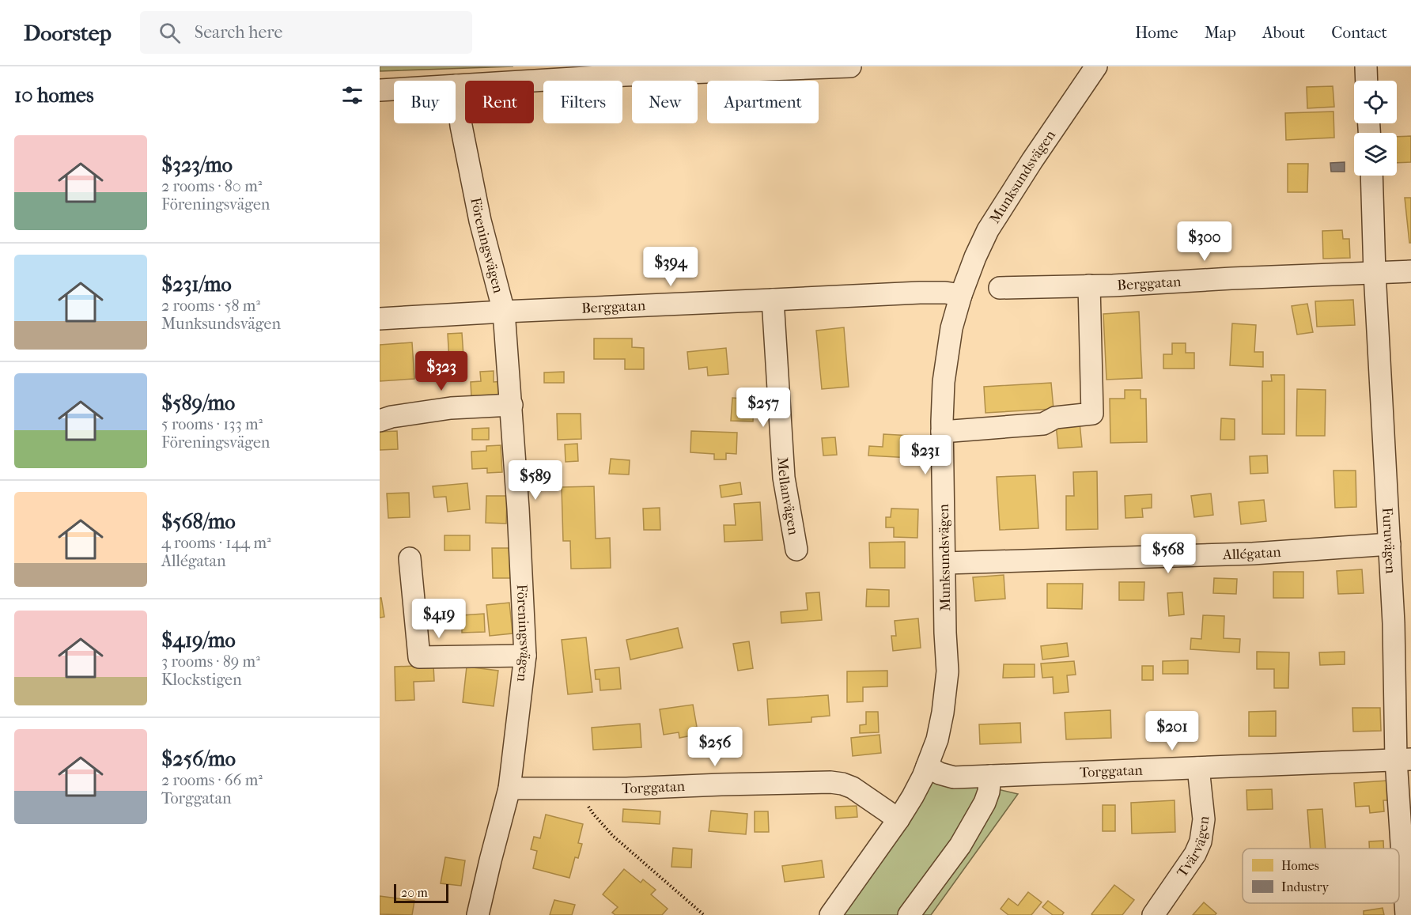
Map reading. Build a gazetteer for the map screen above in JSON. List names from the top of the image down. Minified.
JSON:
{"streets":{"street":["Munksundsvägen","Föreningsvägen","Berggatan","Mellanvägen","Furuvägen","Allégatan","Torggatan","Tvärvägen"]},"crossings":[["Munksundsvägen","Berggatan"],["Munksundsvägen","Allégatan"],["Munksundsvägen","Torggatan"],["Föreningsvägen","Berggatan"],["Föreningsvägen","Torggatan"],["Berggatan","Mellanvägen"],["Berggatan","Furuvägen"],["Furuvägen","Allégatan"],["Furuvägen","Torggatan"],["Torggatan","Tvärvägen"]],"legend":["Homes","Industry"],"scale_bar":"20 m","page":{"header":"Doorstep","search":"Search here","nav":["Home","Map","About","Contact"],"heading":"10 homes","chip":["Buy","Rent","Filters","New","Apartment"],"list":[{"name":"$323/mo","note":"2 rooms · 80 m² · Föreningsvägen"},{"name":"$231/mo","note":"2 rooms · 58 m² · Munksundsvägen"},{"name":"$589/mo","note":"5 rooms · 133 m² · Föreningsvägen"},{"name":"$568/mo","note":"4 rooms · 144 m² · Allégatan"},{"name":"$419/mo","note":"3 rooms · 89 m² · Klockstigen"},{"name":"$256/mo","note":"2 rooms · 66 m² · Torggatan"}],"price":["$300","$394","$323","$257","$231","$589","$568","$419","$201","$256"],"scale":"20 m"}}
